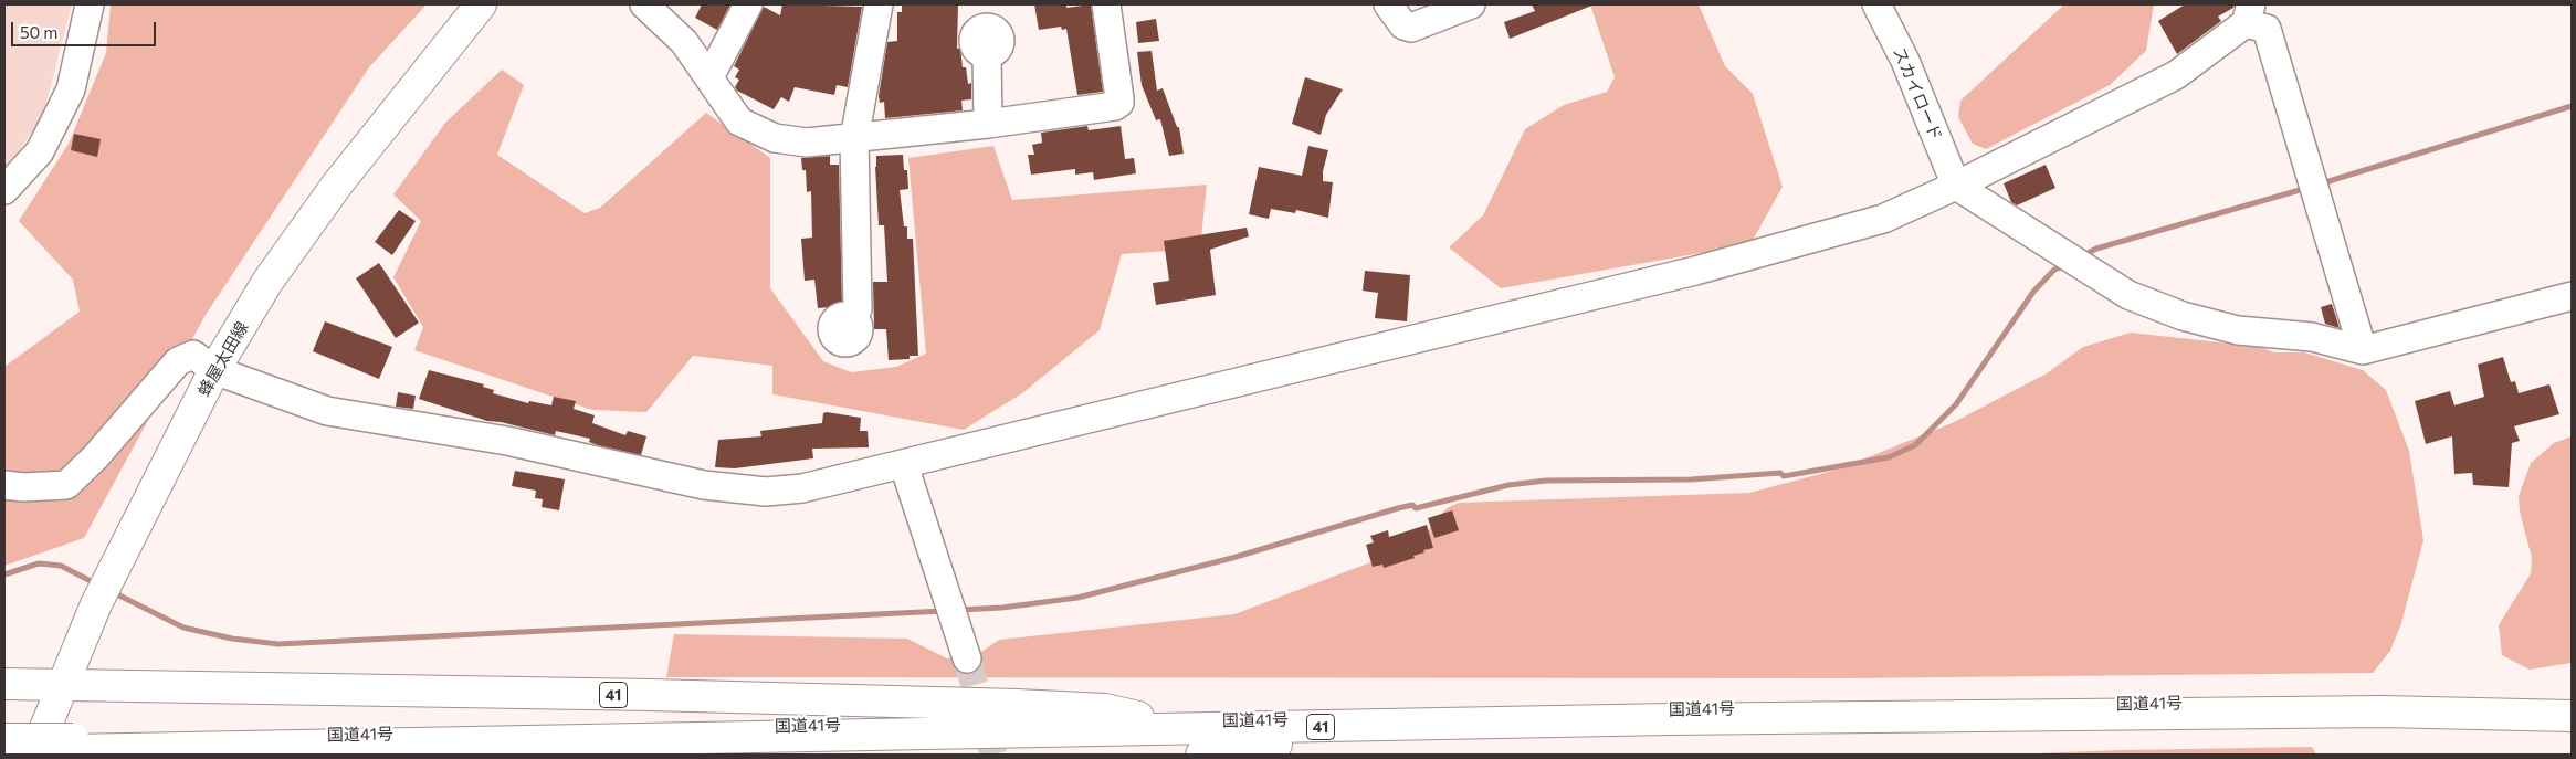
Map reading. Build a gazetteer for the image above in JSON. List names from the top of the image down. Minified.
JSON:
{"streets":{"main road":["蜂屋太田線","41","国道41号"],"street":["スカイロード"]},"crossings":[["蜂屋太田線","41"],["41","国道41号"]],"scale_bar":"50 m"}
